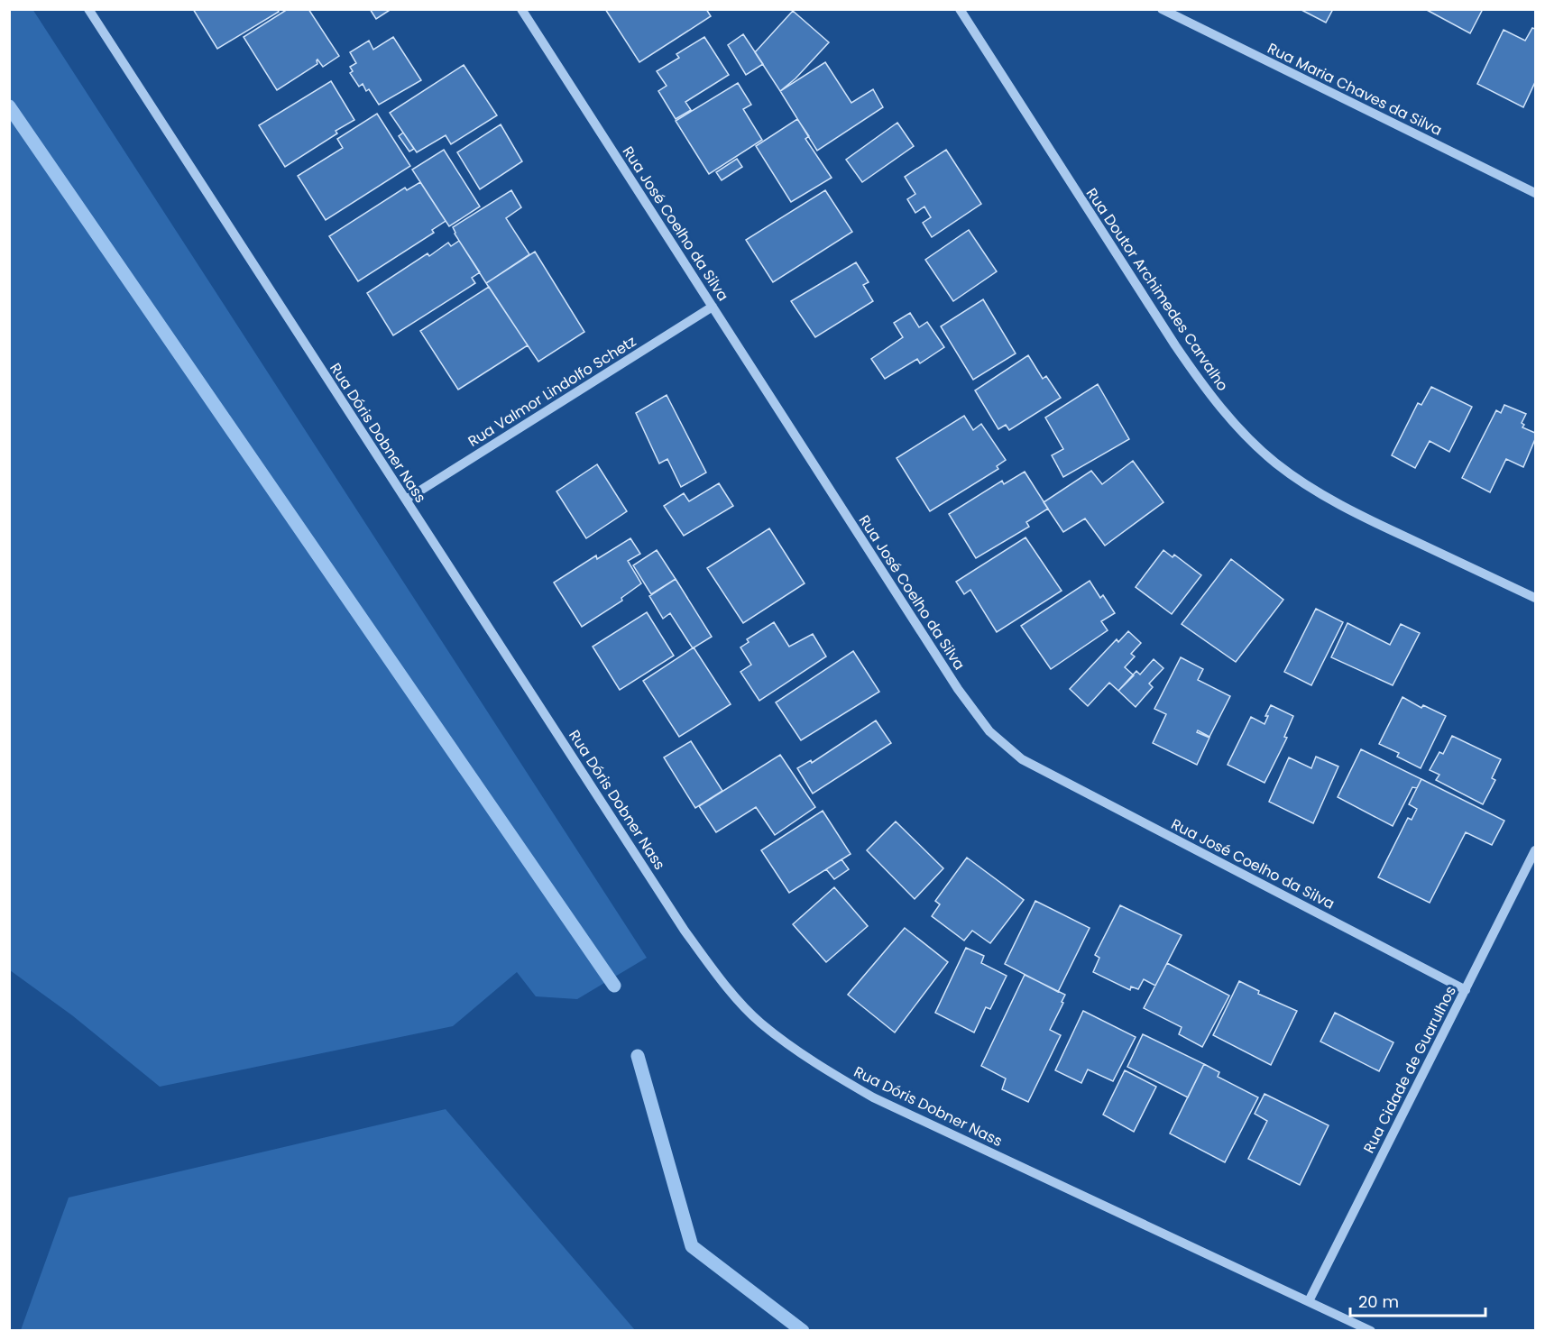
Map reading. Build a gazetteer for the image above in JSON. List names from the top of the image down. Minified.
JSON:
{"streets":{"street":["Rua Maria Chaves da Silva","Rua José Coelho da Silva","Rua Doutor Archimedes Carvalho","Rua Valmor Lindolfo Schetz","Rua Dóris Dobner Nass","Rua Cidade de Guarulhos"]},"crossings":[["Rua José Coelho da Silva","Rua Valmor Lindolfo Schetz"],["Rua José Coelho da Silva","Rua Cidade de Guarulhos"],["Rua Valmor Lindolfo Schetz","Rua Dóris Dobner Nass"],["Rua Dóris Dobner Nass","Rua Cidade de Guarulhos"]],"scale_bar":"20 m"}
